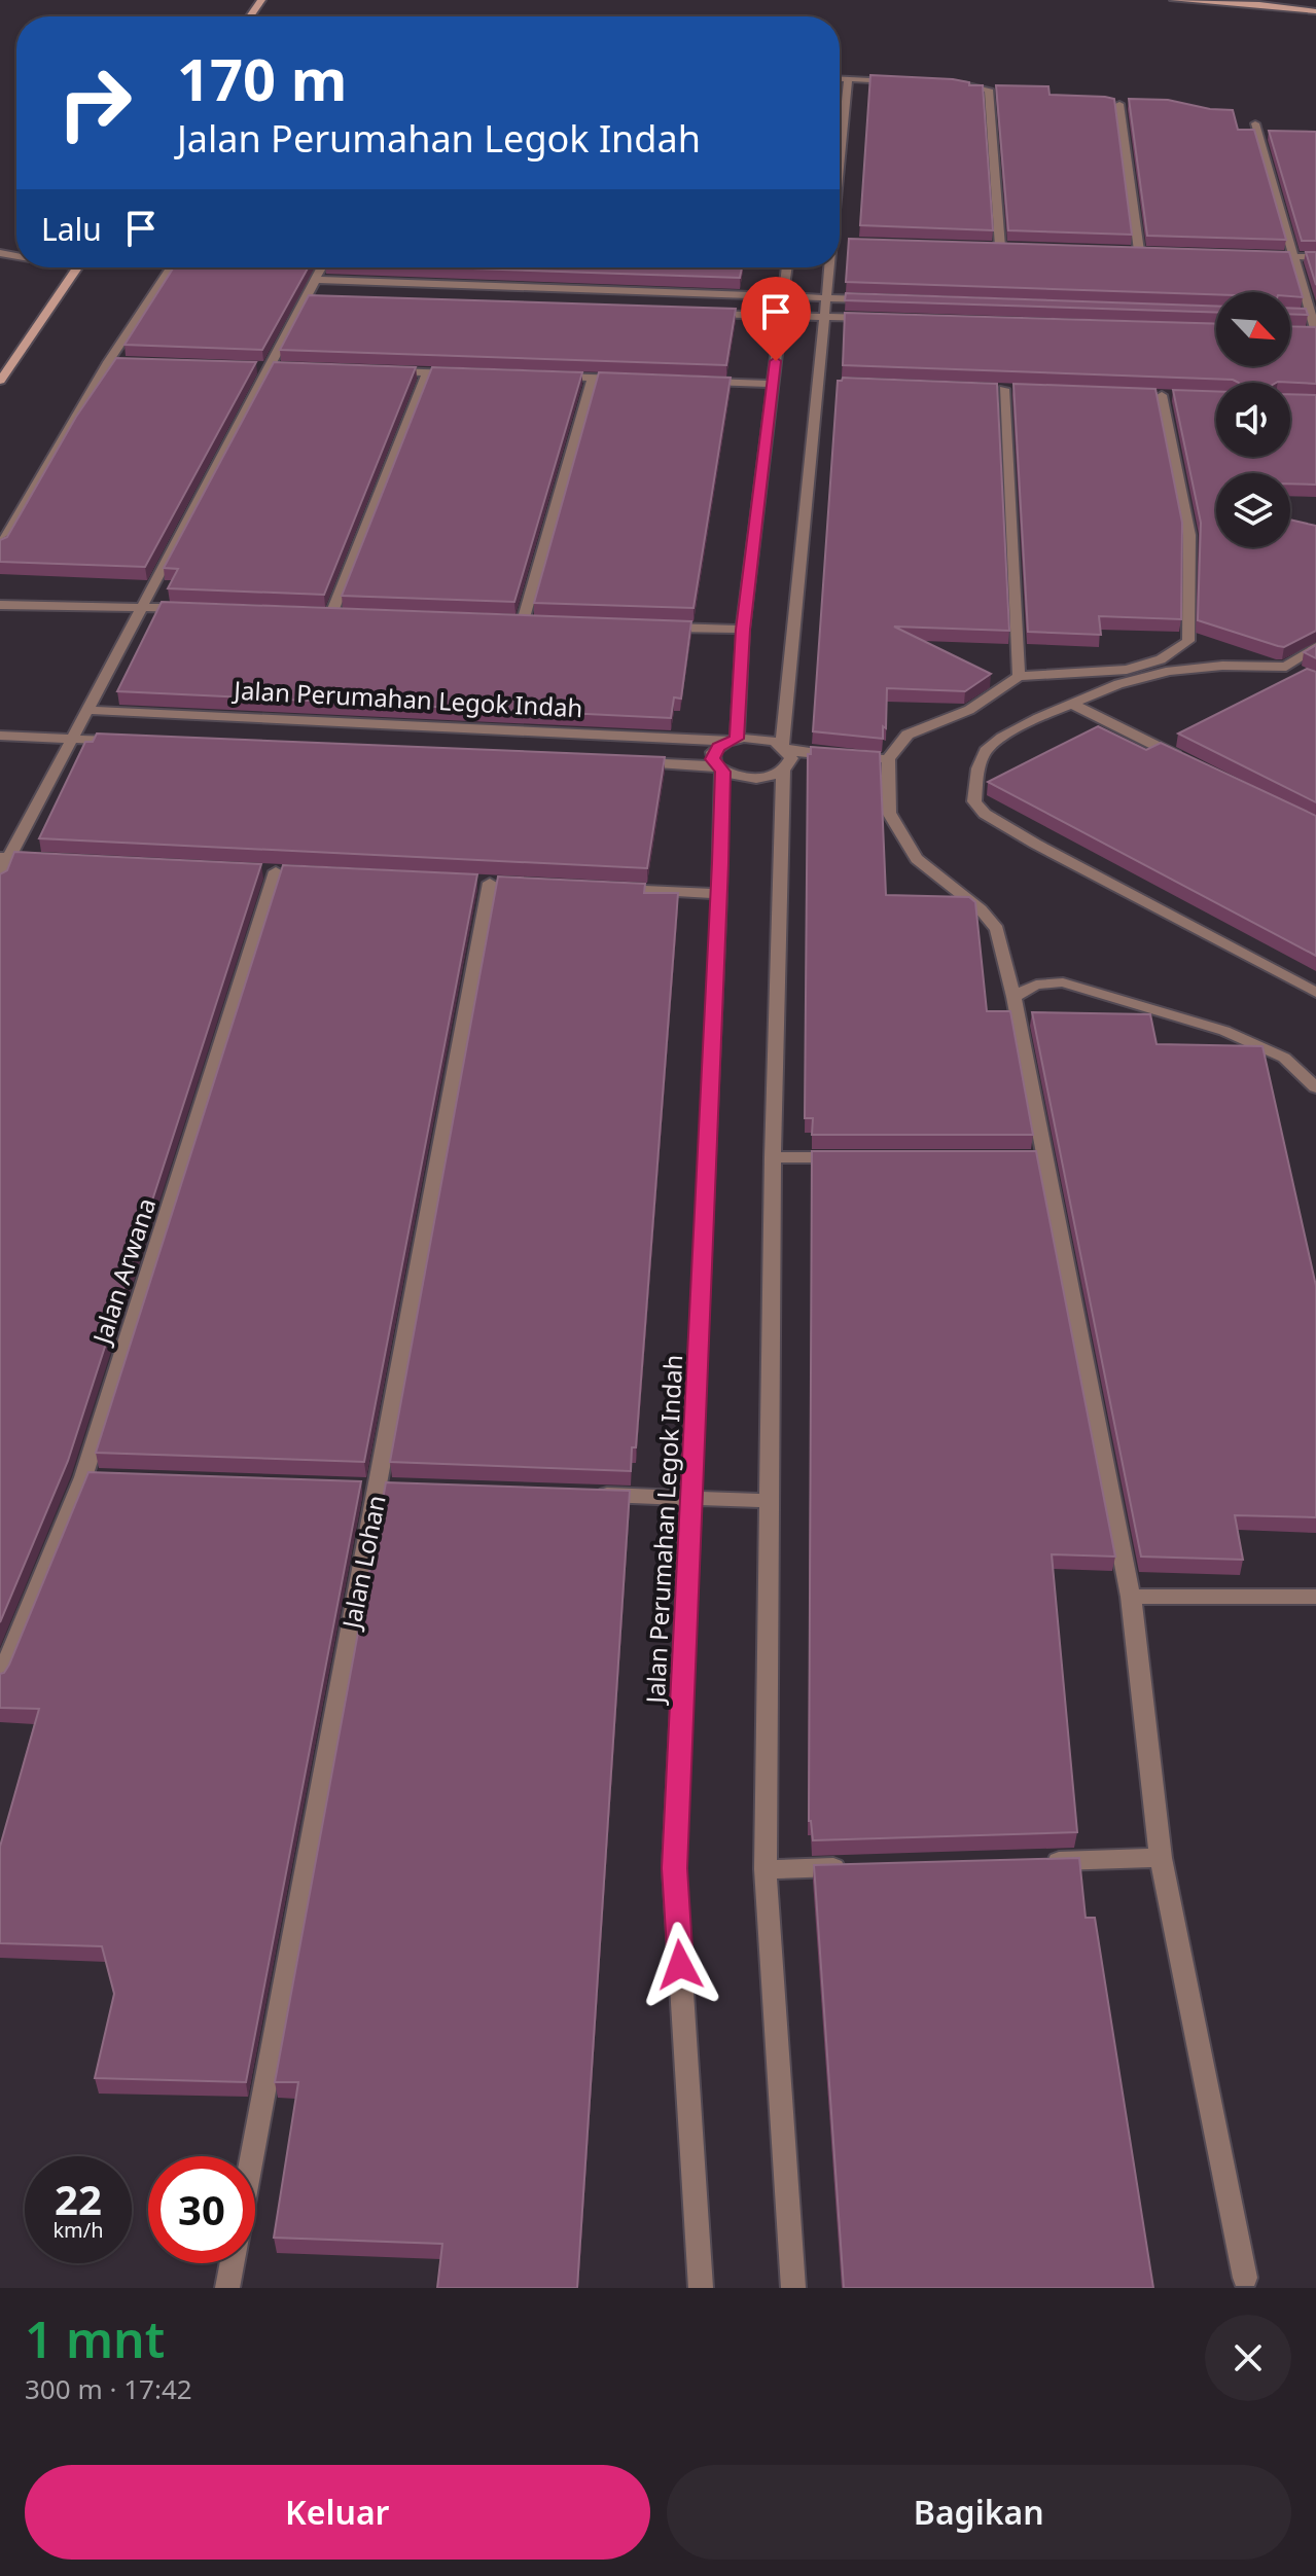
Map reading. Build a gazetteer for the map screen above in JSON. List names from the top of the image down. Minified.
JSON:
{"streets":{"street":["Jalan Perumahan Legok Indah","Jalan Arwana","Jalan Lohan"]},"north":"bottom right","page":{"turn":["170 m","Jalan Perumahan Legok Indah"],"then":"Lalu","speed":"22 km/h","limit":"30","heading":["1 mnt","300 m · 17:42"],"buttons":["Keluar","Bagikan"]}}
